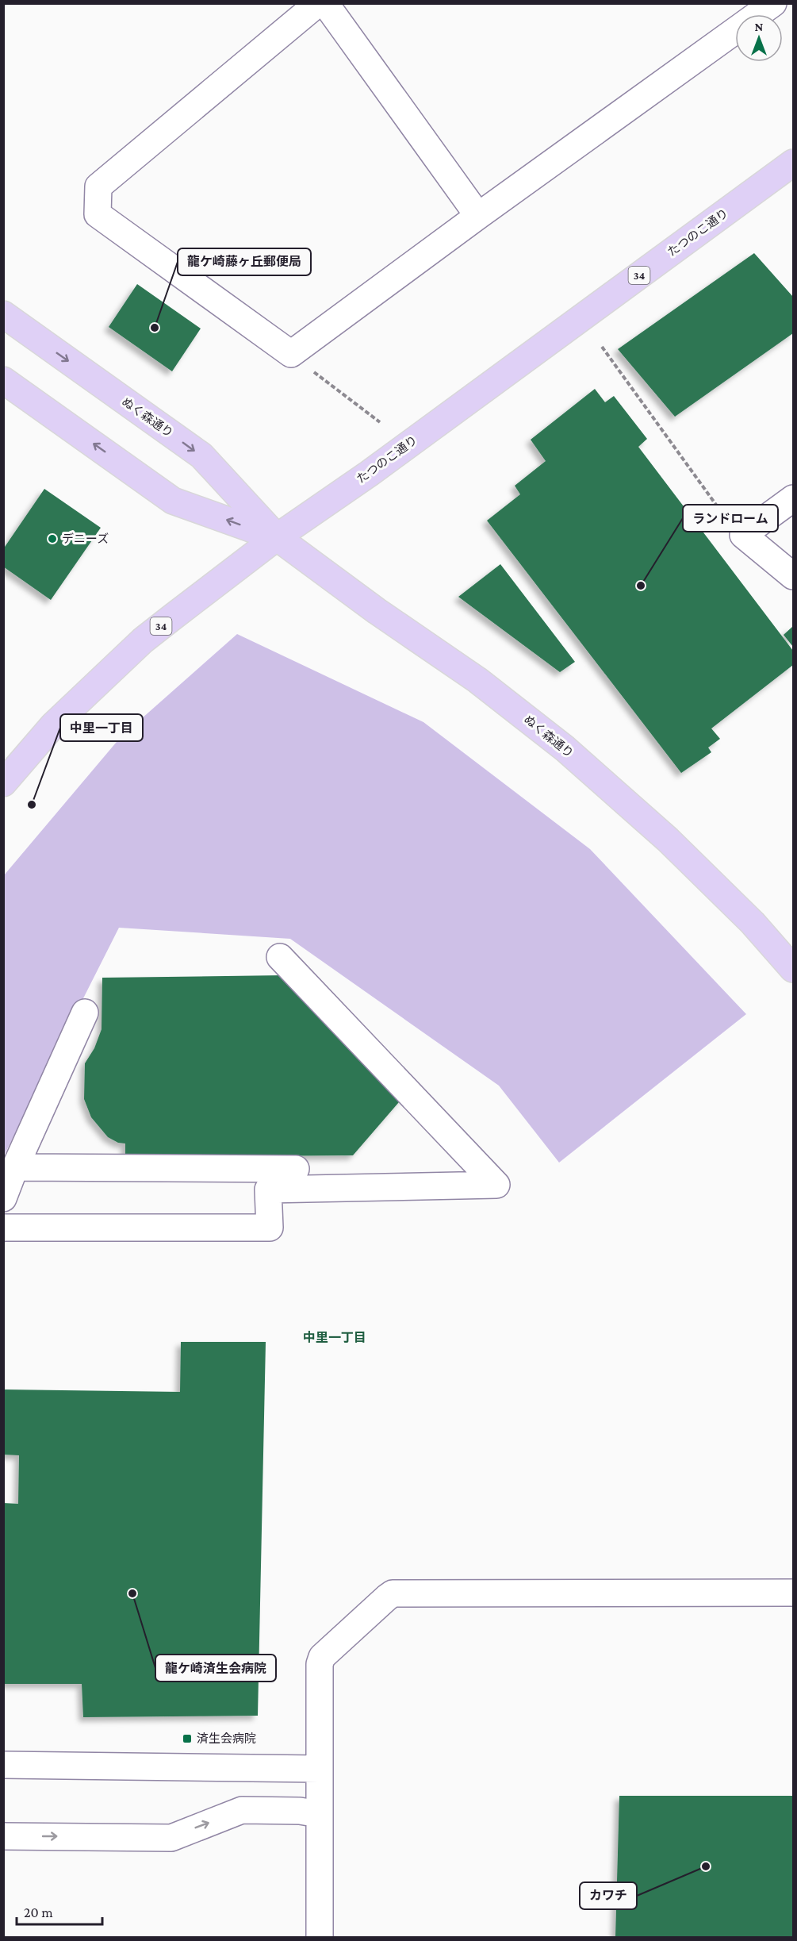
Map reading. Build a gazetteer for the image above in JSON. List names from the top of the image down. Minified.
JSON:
{"streets":{"main road":["たつのこ通り","34","ぬく森通り"]},"crossings":[["たつのこ通り","ぬく森通り"]],"districts":["中里一丁目"],"places":{"other":["龍ケ崎藤ヶ丘郵便局","デニーズ","ランドローム","中里一丁目","龍ケ崎済生会病院","カワチ"],"transit":["済生会病院"]},"scale_bar":"20 m","north":"top"}
